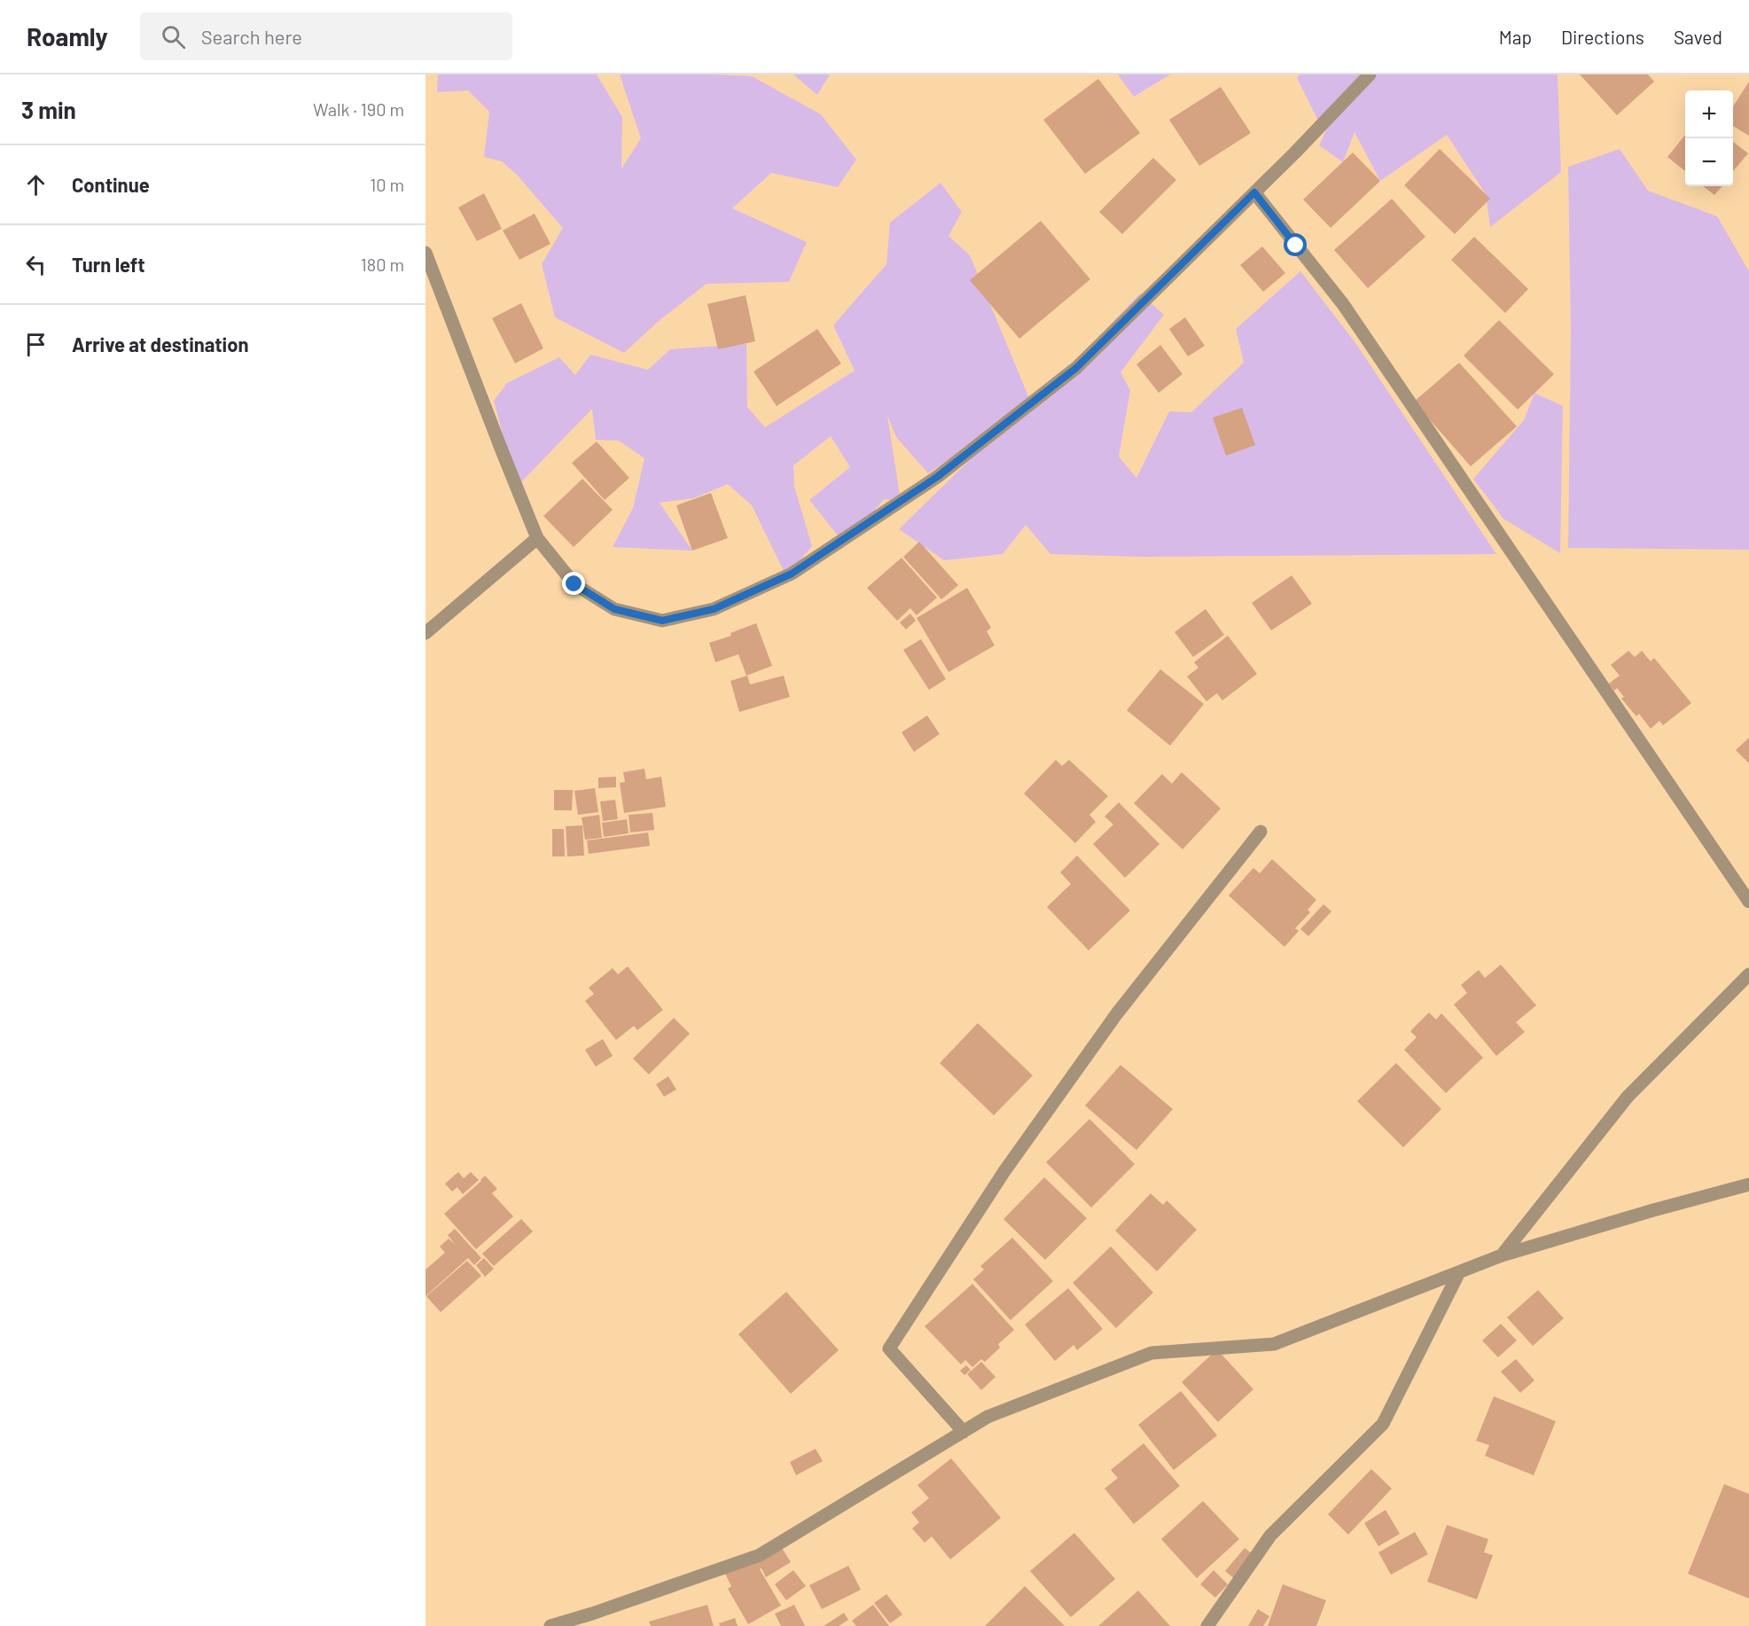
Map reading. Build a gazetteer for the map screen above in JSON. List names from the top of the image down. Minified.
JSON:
{"page":{"header":"Roamly","search":"Search here","nav":["Map","Directions","Saved"],"heading":["3 min","Walk · 190 m"],"map_buttons":["+","−"],"list":[["Continue","10 m"],["Turn left","180 m"],"Arrive at destination"]}}
